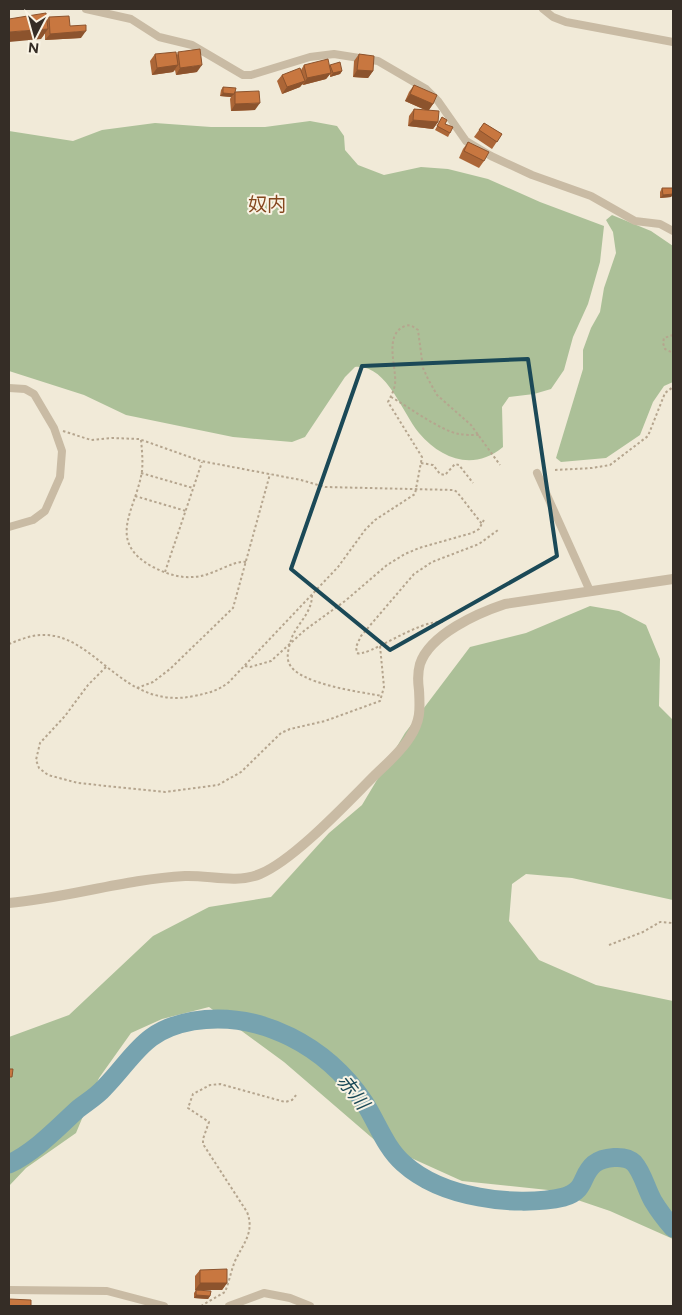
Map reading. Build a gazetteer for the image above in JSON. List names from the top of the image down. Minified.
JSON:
{"districts":["奴内"],"water":["赤川"],"north":"bottom"}
